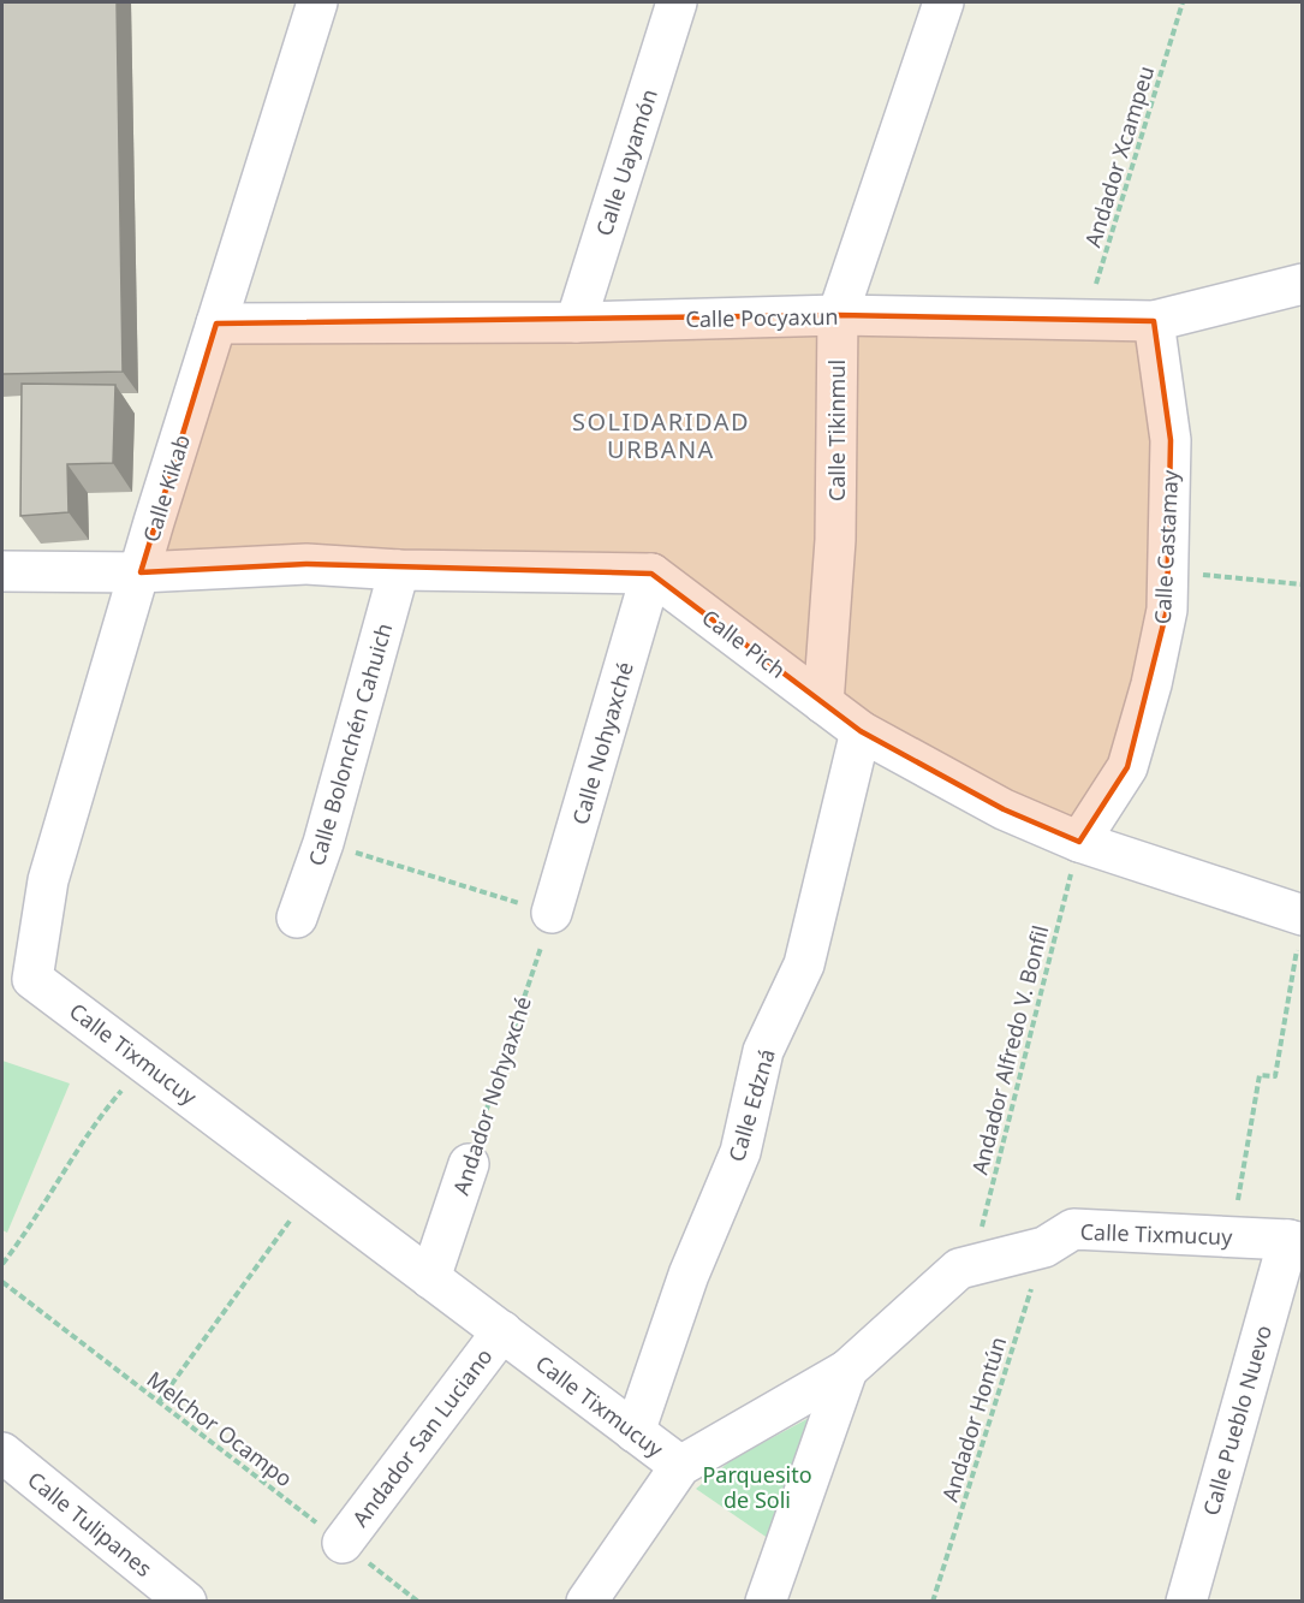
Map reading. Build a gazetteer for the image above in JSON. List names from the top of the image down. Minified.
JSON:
{"streets":{"street":["Calle Uayamón","Calle Pocyaxun","Calle Tikinmul","Calle Kikab","Calle Castamay","Calle Pich","Calle Nohyaxché","Calle Bolonchén Cahuich","Calle Tixmucuy","Andador Nohyaxché","Calle Edzná","Calle Pueblo Nuevo","Andador San Luciano","Calle Tulipanes"],"path":["Andador Xcampeu","Andador Alfredo V. Bonfil","Andador Hontún","Melchor Ocampo"]},"crossings":[["Andador Xcampeu","Calle Pocyaxun"],["Calle Uayamón","Calle Pocyaxun"],["Calle Pocyaxun","Calle Tikinmul"],["Calle Pocyaxun","Calle Kikab"],["Calle Pocyaxun","Calle Castamay"],["Calle Tikinmul","Calle Pich"],["Calle Kikab","Calle Tixmucuy"],["Calle Castamay","Calle Pich"],["Calle Castamay","Andador Alfredo V. Bonfil"],["Calle Pich","Calle Nohyaxché"],["Calle Pich","Andador Alfredo V. Bonfil"],["Calle Pich","Calle Edzná"],["Calle Nohyaxché","Andador Nohyaxché"],["Andador Alfredo V. Bonfil","Calle Tixmucuy"],["Calle Tixmucuy","Andador Nohyaxché"],["Calle Tixmucuy","Calle Edzná"],["Calle Tixmucuy","Andador Hontún"],["Calle Tixmucuy","Calle Pueblo Nuevo"],["Calle Tixmucuy","Andador San Luciano"],["Melchor Ocampo","Andador San Luciano"]],"districts":["SOLIDARIDAD URBANA"],"parks":["Parquesito de Soli"]}
